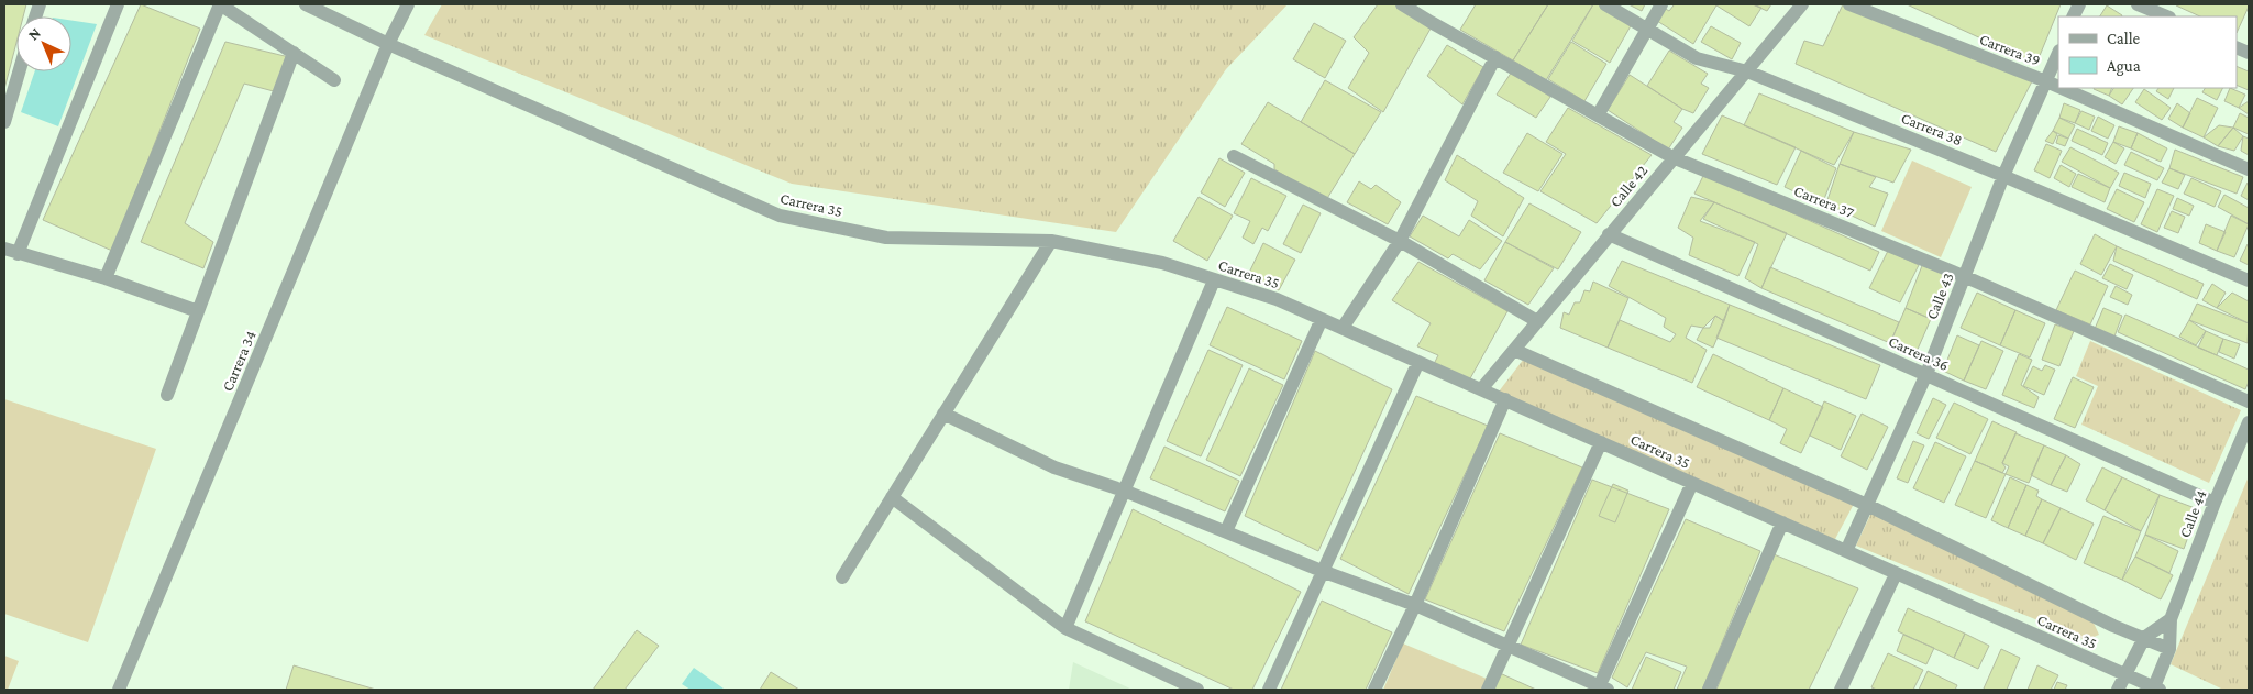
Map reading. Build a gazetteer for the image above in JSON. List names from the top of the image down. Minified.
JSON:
{"streets":{"street":["Carrera 39","Carrera 38","Calle 42","Carrera 37","Carrera 35","Calle 43","Carrera 36","Carrera 34","Calle 44"]},"crossings":[["Carrera 39","Calle 43"],["Carrera 38","Calle 42"],["Carrera 38","Calle 43"],["Calle 42","Carrera 37"],["Calle 42","Carrera 35"],["Calle 42","Carrera 36"],["Carrera 37","Calle 43"],["Carrera 35","Calle 43"],["Carrera 35","Carrera 34"],["Carrera 35","Calle 44"],["Calle 43","Carrera 36"],["Carrera 36","Calle 44"]],"legend":["Calle","Agua"],"north":"top left"}
